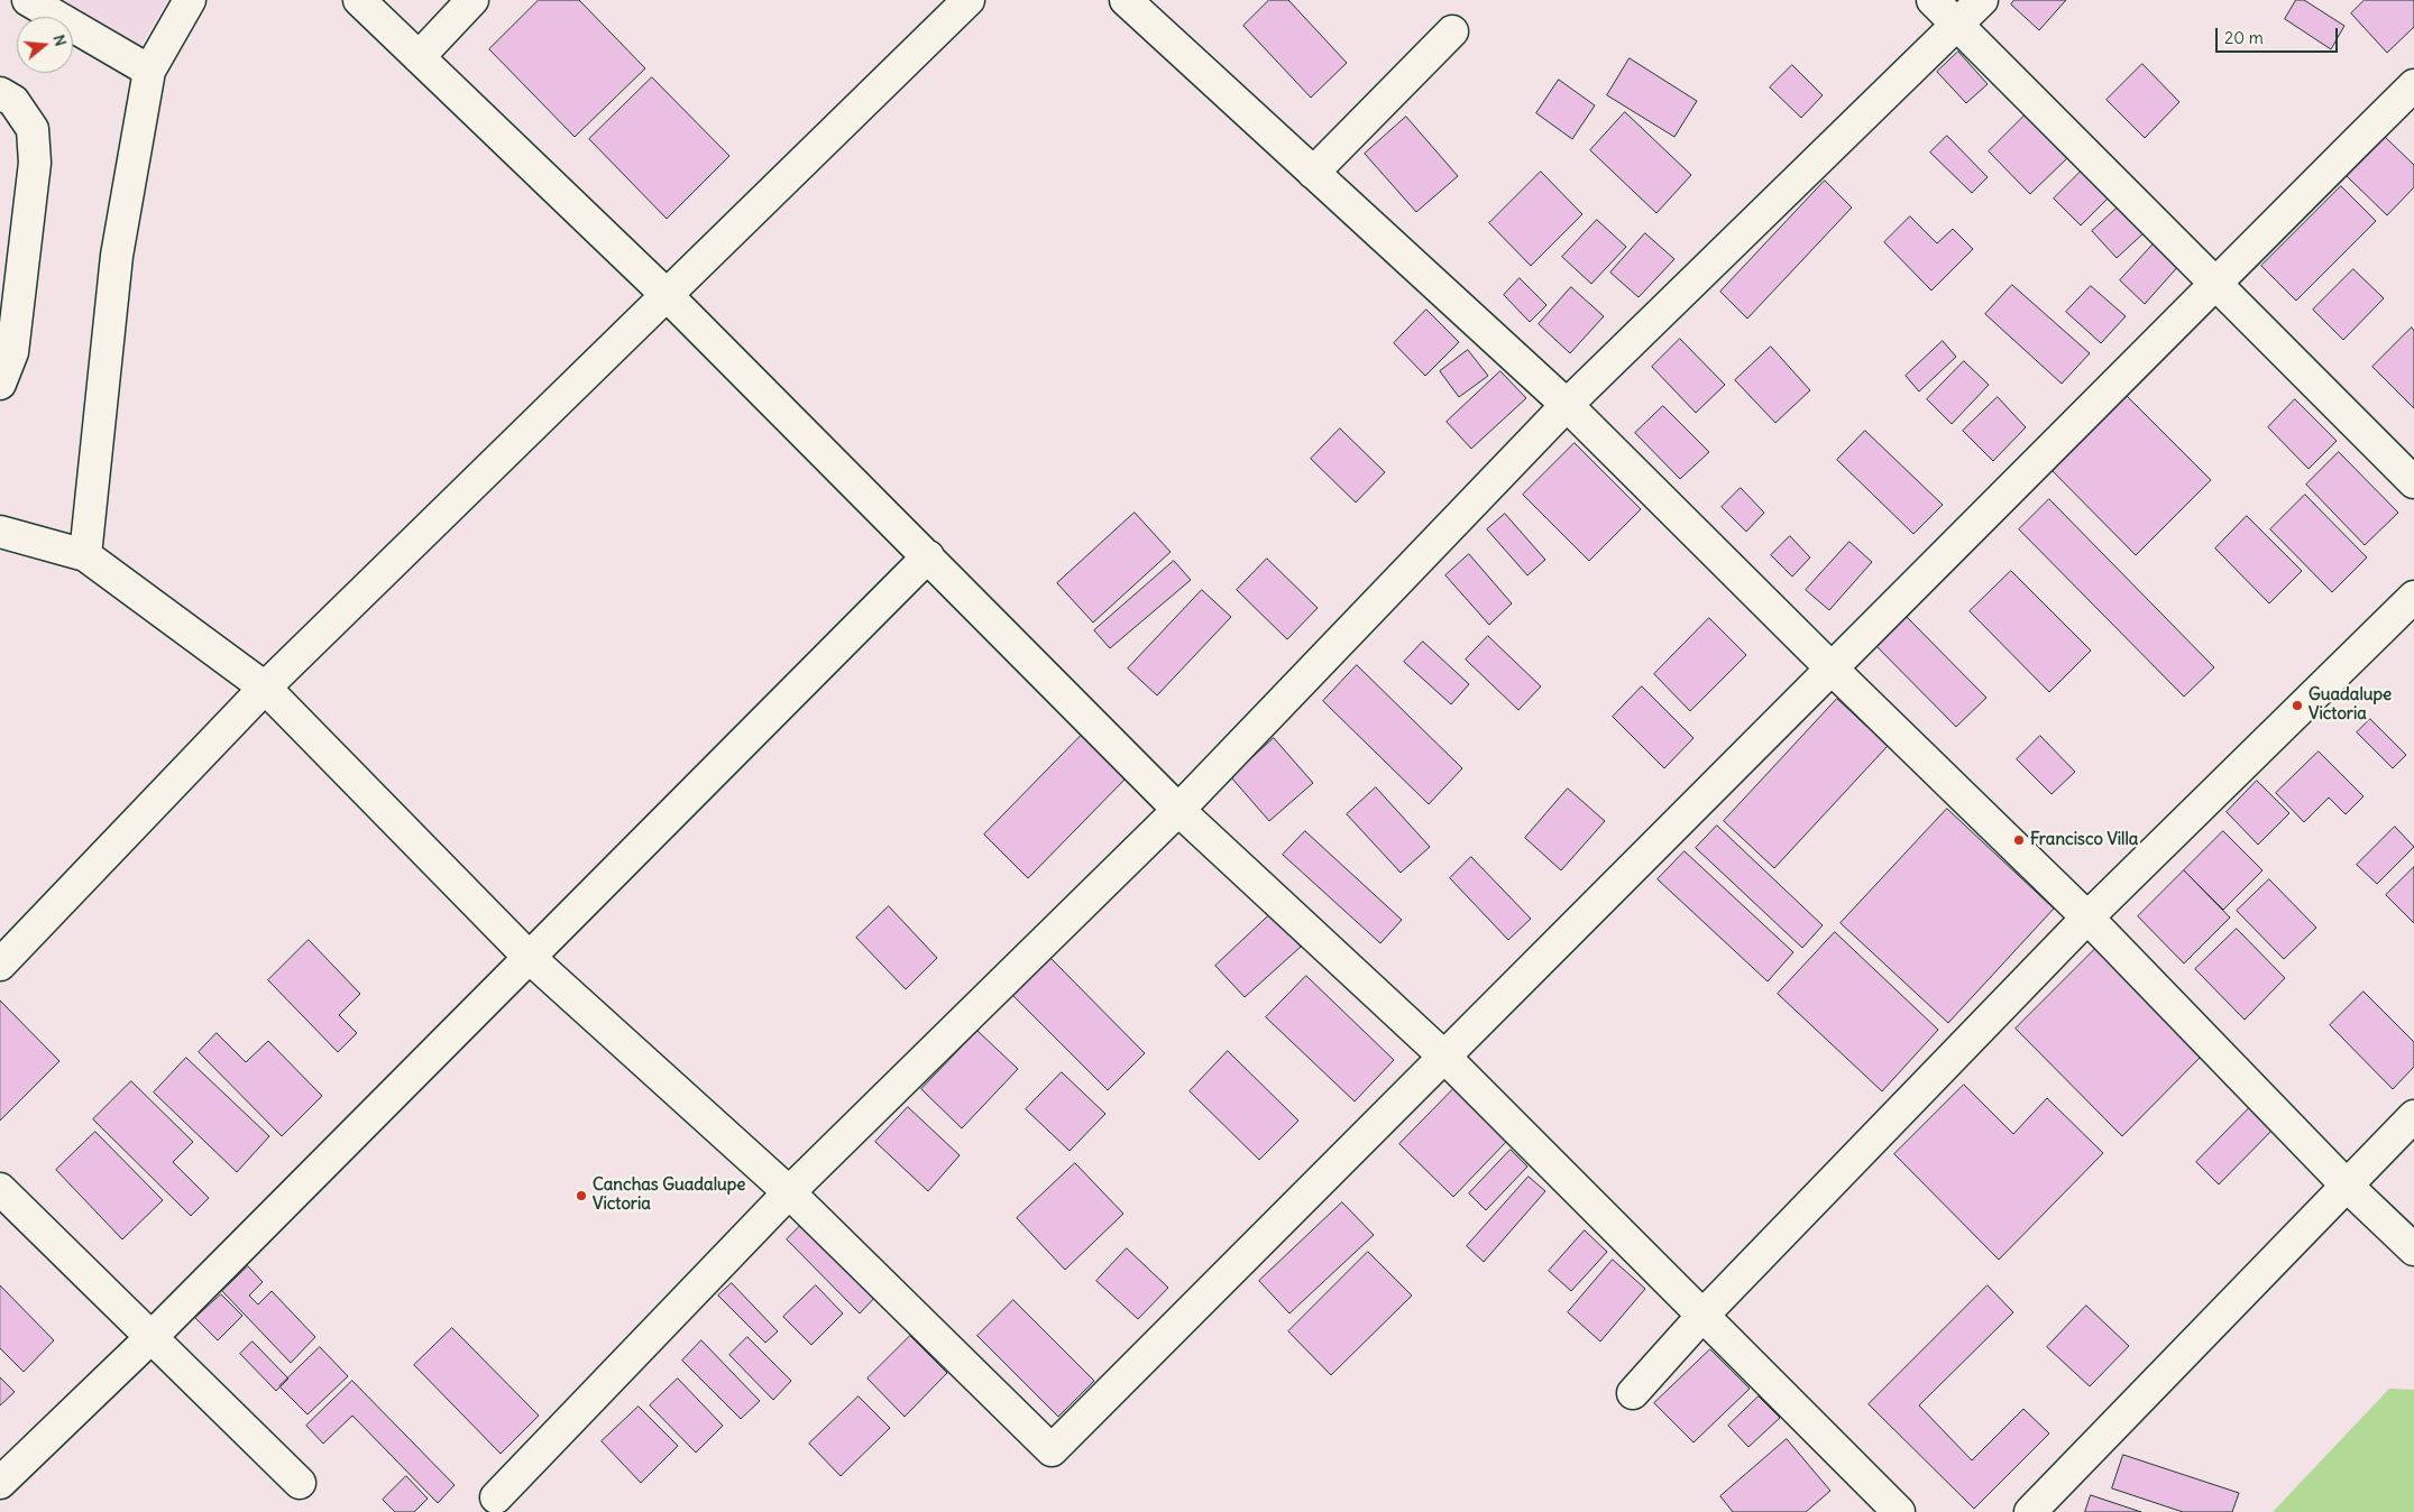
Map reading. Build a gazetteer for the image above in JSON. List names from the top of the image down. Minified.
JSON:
{"places":["Guadalupe Victoria","Francisco Villa","Canchas Guadalupe Victoria"],"scale_bar":"20 m","north":"right"}
